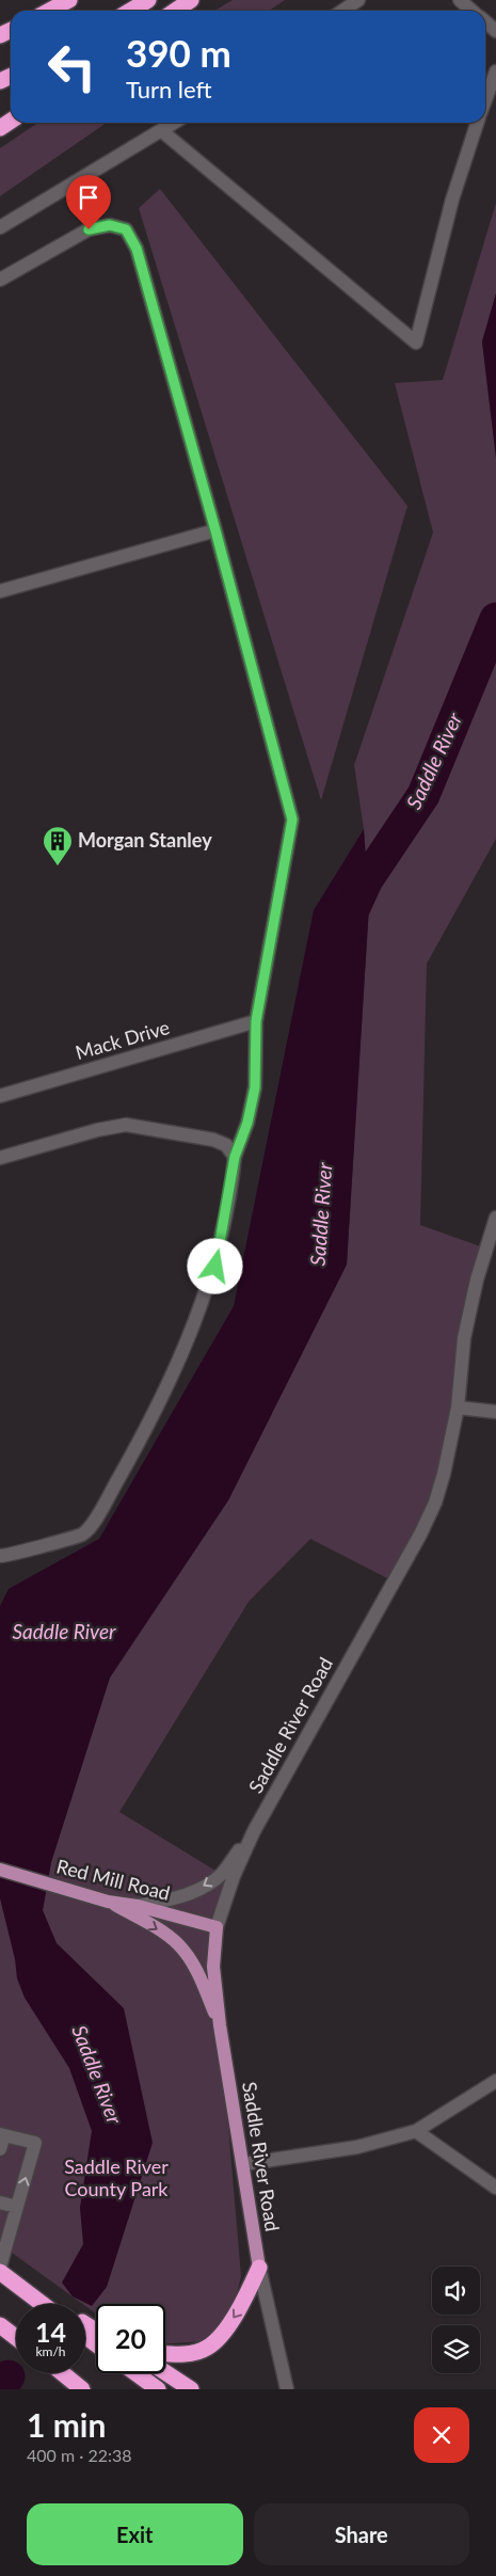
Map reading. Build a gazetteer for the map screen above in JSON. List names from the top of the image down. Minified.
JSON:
{"streets":{"main road":["Saddle River Road","Red Mill Road"],"street":["Mack Drive"]},"crossings":[["Saddle River Road","Red Mill Road"]],"water":["Saddle River"],"parks":["Saddle River County Park"],"places":{"building":["Morgan Stanley"]},"page":{"turn":["390 m","Turn left"],"speed":"14 km/h","limit":"20","heading":["1 min","400 m · 22:38"],"buttons":["Exit","Share"]}}
